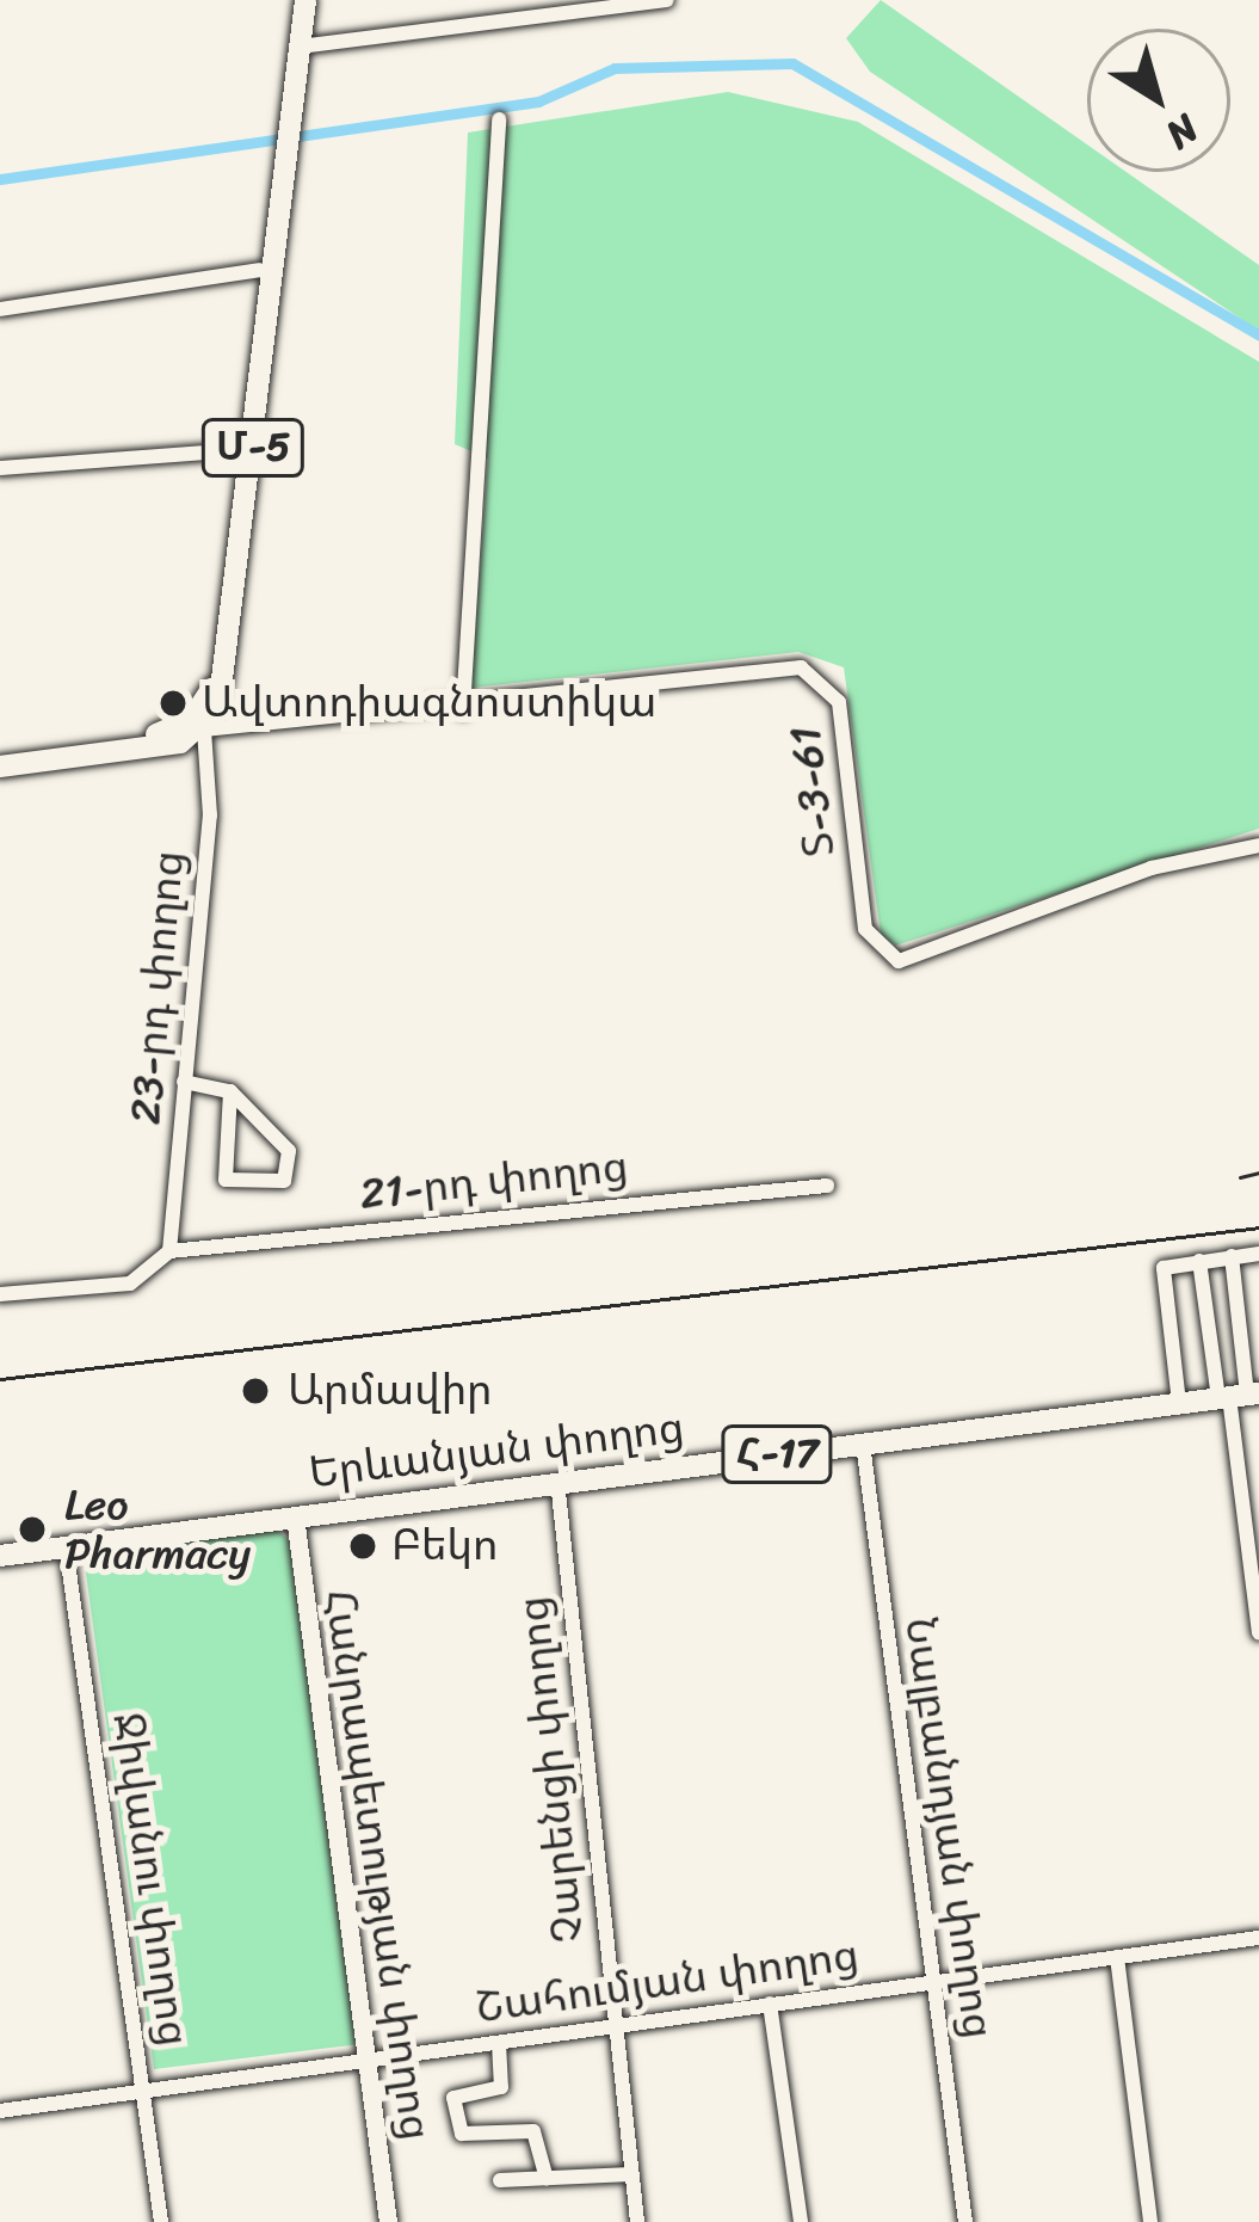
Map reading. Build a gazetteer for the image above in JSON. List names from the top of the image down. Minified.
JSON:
{"streets":{"highway":["Մ-5","Երևանյան փողոց","Հ-17"],"main road":["Հանրապետության փողոց"],"street":["Տ-3-61","23-րդ փողոց","21-րդ փողոց","Չարենցի փողոց","Նալբանդյան փողոց","Ջիվանու փողոց","Շահումյան փողոց"]},"crossings":[["Մ-5","Տ-3-61"],["Մ-5","23-րդ փողոց"],["Տ-3-61","23-րդ փողոց"],["23-րդ փողոց","21-րդ փողոց"],["Երևանյան փողոց","Չարենցի փողոց"],["Երևանյան փողոց","Նալբանդյան փողոց"],["Երևանյան փողոց","Հանրապետության փողոց"],["Երևանյան փողոց","Ջիվանու փողոց"],["Չարենցի փողոց","Շահումյան փողոց"],["Նալբանդյան փողոց","Շահումյան փողոց"],["Հանրապետության փողոց","Շահումյան փողոց"],["Ջիվանու փողոց","Շահումյան փողոց"]],"places":["Ավտոդիագնոստիկա","Արմավիր","Leo Pharmacy","Բեկո"],"north":"bottom right"}
